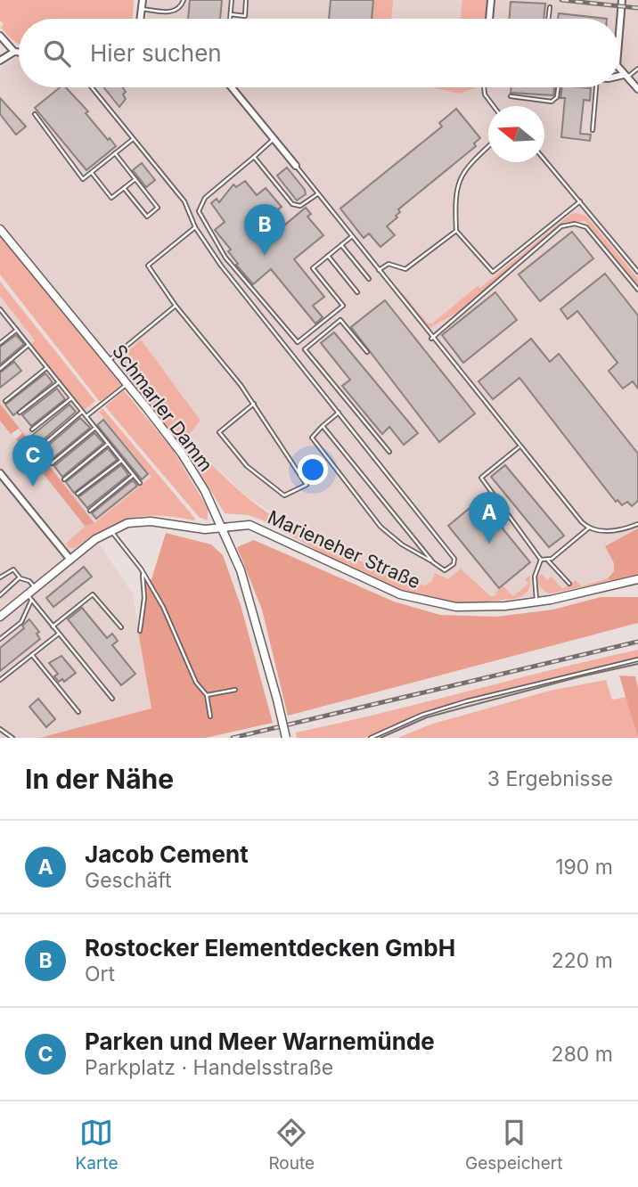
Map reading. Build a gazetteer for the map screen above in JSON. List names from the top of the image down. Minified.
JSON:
{"streets":{"street":["Schmarler Damm","Marieneher Straße"]},"crossings":[["Schmarler Damm","Marieneher Straße"]],"north":"left","page":{"search":"Hier suchen","pins":["B","C","A"],"heading":["In der Nähe","3 Ergebnisse"],"list":[{"mark":"A","name":"Jacob Cement","note":"Geschäft","value":"190 m"},{"mark":"B","name":"Rostocker Elementdecken GmbH","note":"Ort","value":"220 m"},{"mark":"C","name":"Parken und Meer Warnemünde","note":"Parkplatz · Handelsstraße","value":"280 m"}],"nav":["Karte","Route","Gespeichert"]}}
